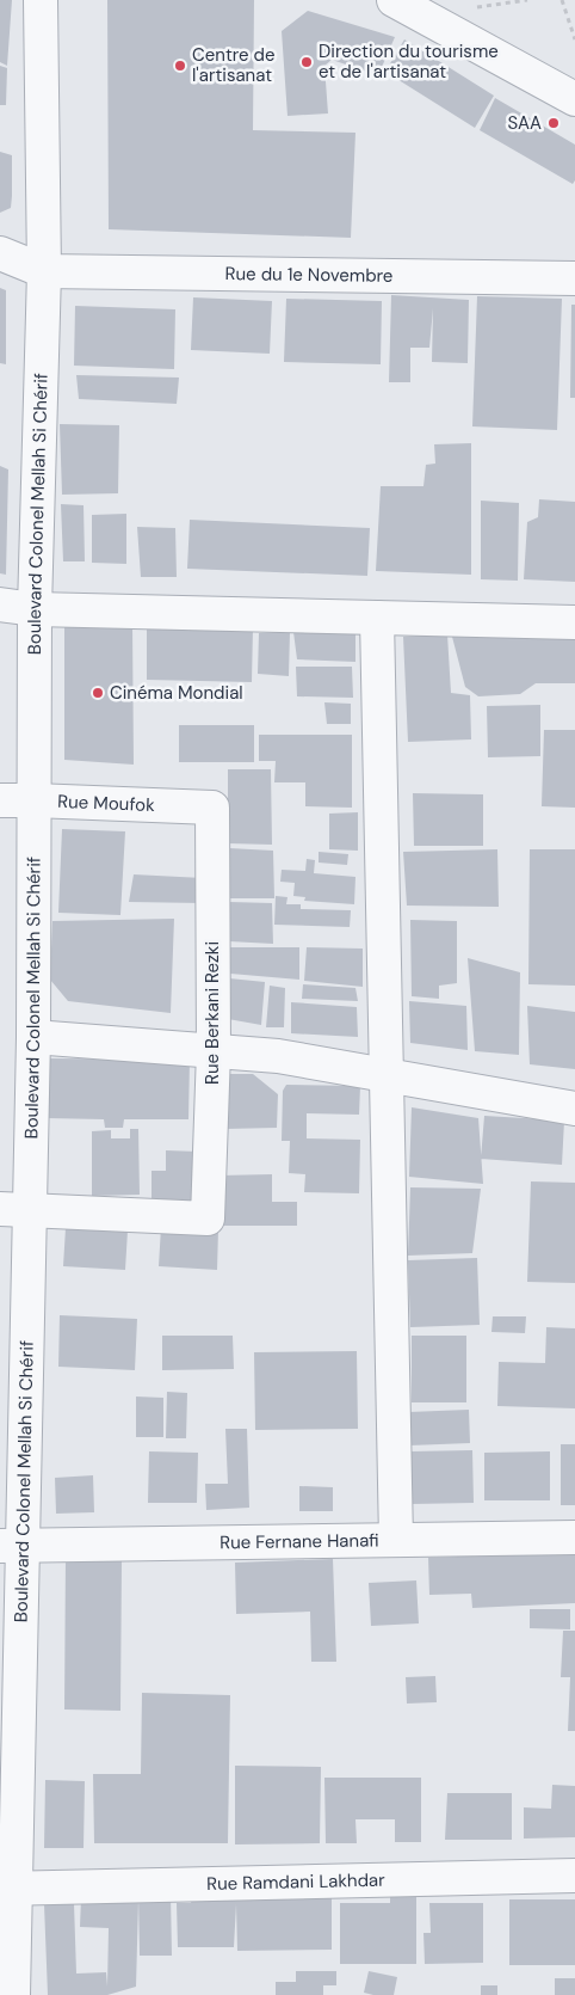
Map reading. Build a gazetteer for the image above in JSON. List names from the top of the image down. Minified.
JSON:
{"streets":{"street":["Rue du 1e Novembre","Boulevard Colonel Mellah Si Chérif","Rue Moufok","Rue Berkani Rezki","Rue Fernane Hanafi","Rue Ramdani Lakhdar"]},"crossings":[["Rue du 1e Novembre","Boulevard Colonel Mellah Si Chérif"],["Boulevard Colonel Mellah Si Chérif","Rue Moufok"],["Boulevard Colonel Mellah Si Chérif","Rue Berkani Rezki"],["Boulevard Colonel Mellah Si Chérif","Rue Fernane Hanafi"],["Boulevard Colonel Mellah Si Chérif","Rue Ramdani Lakhdar"],["Rue Moufok","Rue Berkani Rezki"]],"places":["Direction du tourisme et de l'artisanat","Centre de l'artisanat","SAA","Cinéma Mondial"]}
